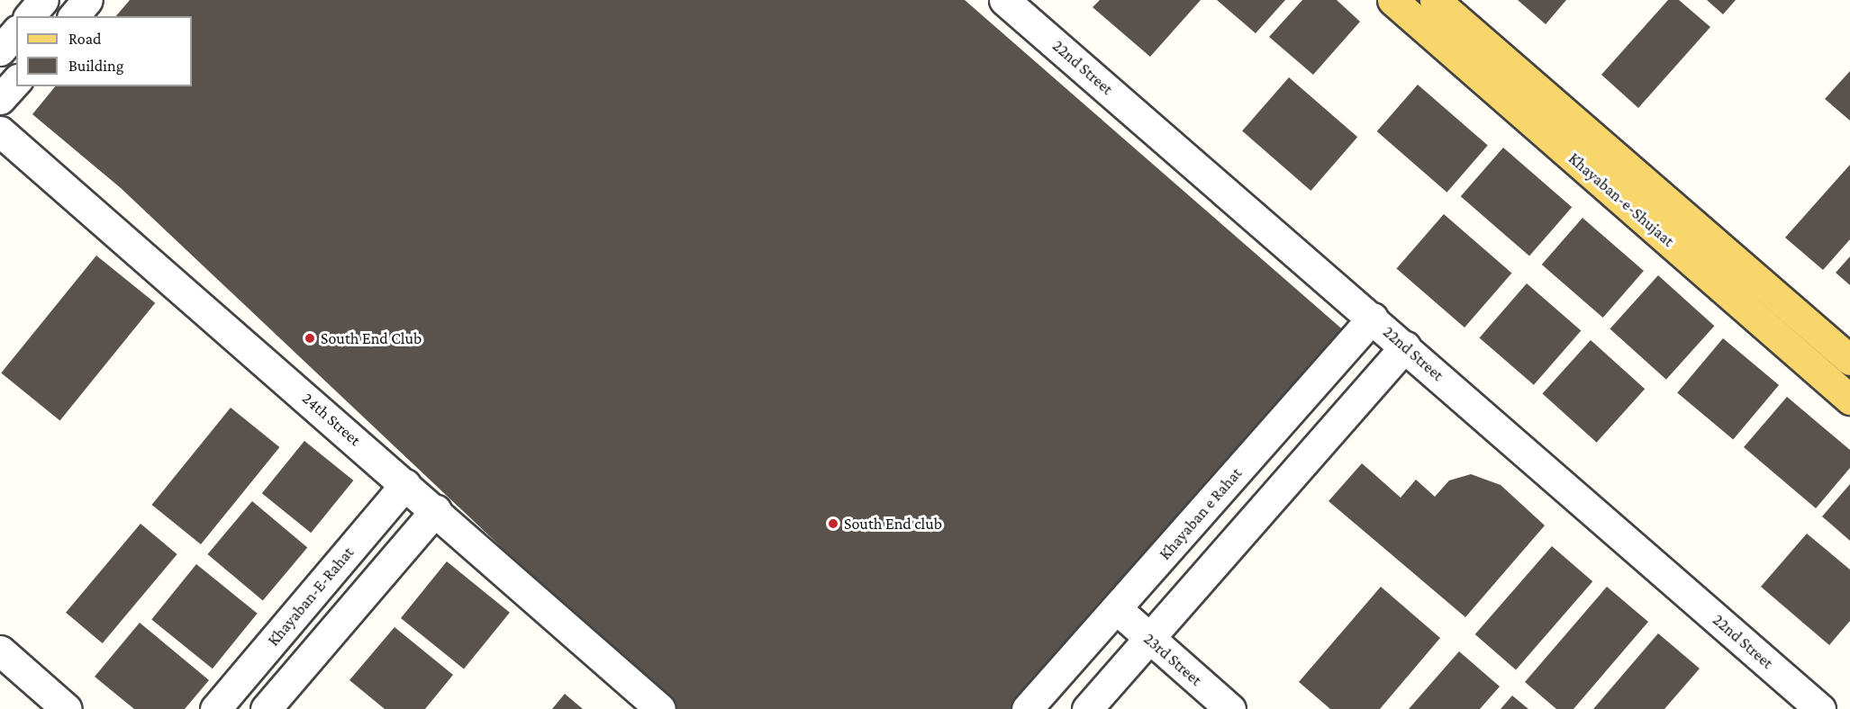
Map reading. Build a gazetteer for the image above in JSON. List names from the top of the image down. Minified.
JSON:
{"streets":{"main road":["Khayaban-e-Shujaat"],"street":["22nd Street","24th Street","Khayaban e Rahat","Khayaban-E-Rahat","23rd Street"]},"crossings":[["22nd Street","Khayaban e Rahat"],["24th Street","Khayaban-E-Rahat"],["Khayaban e Rahat","23rd Street"]],"places":["South End Club","South End club"],"legend":["Road","Building"]}
